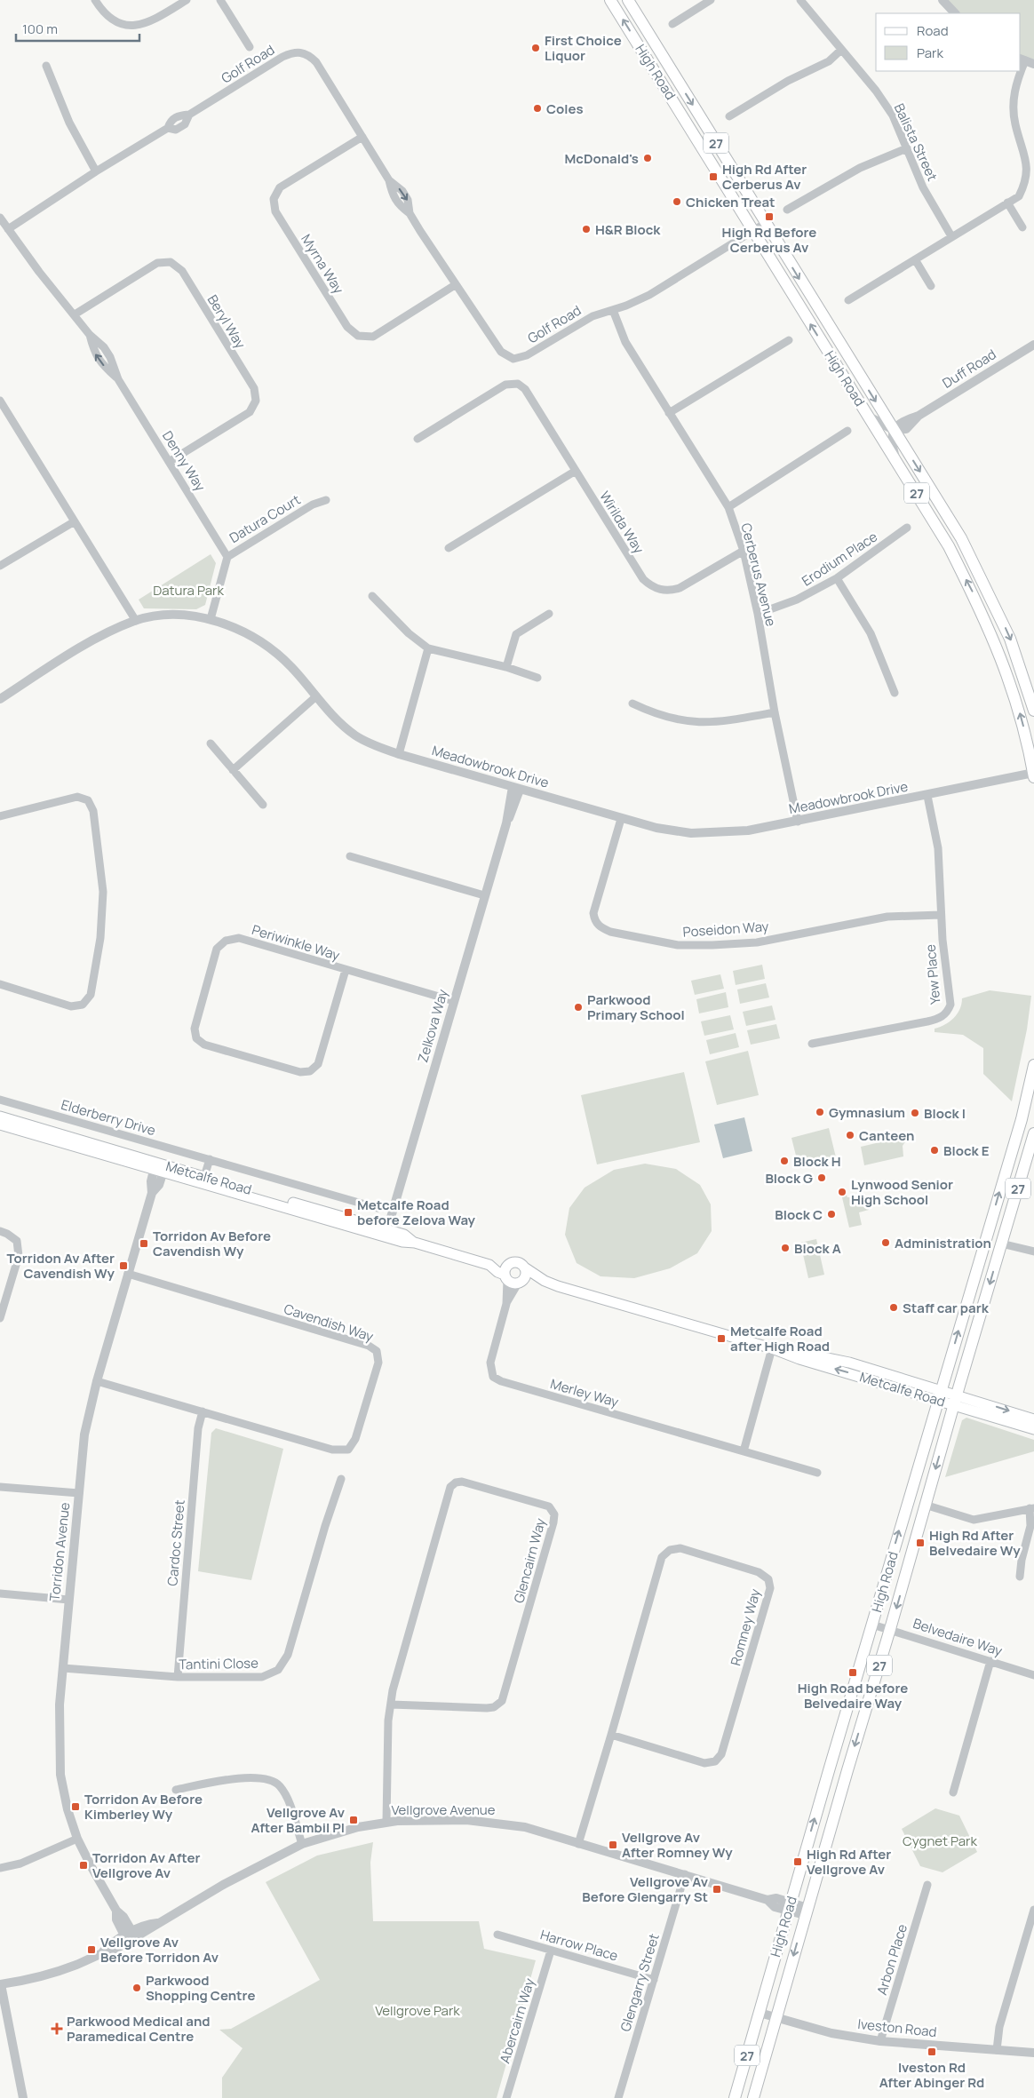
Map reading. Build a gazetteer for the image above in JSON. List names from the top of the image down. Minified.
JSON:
{"streets":{"main road":["High Road","27","Metcalfe Road"],"street":["Golf Road","Balista Street","Myrna Way","Beryl Way","Duff Road","Denny Way","Datura Court","Wirilda Way","Erodium Place","Cerberus Avenue","Meadowbrook Drive","Poseidon Way","Periwinkle Way","Yew Place","Zelkova Way","Elderberry Drive","Cavendish Way","Merley Way","Cardoc Street","Torridon Avenue","Glencairn Way","Romney Way","Belvedaire Way","Tantini Close","Vellgrove Avenue","Harrow Place","Arbon Place","Glengarry Street","Abercairn Way","Iveston Road"]},"crossings":[["Golf Road","High Road"],["Golf Road","Myrna Way"],["Golf Road","Denny Way"],["Golf Road","Cerberus Avenue"],["High Road","Duff Road"],["High Road","Meadowbrook Drive"],["High Road","Metcalfe Road"],["High Road","Belvedaire Way"],["High Road","Vellgrove Avenue"],["High Road","Iveston Road"],["Beryl Way","Denny Way"],["Denny Way","Datura Court"],["Datura Court","Meadowbrook Drive"],["Wirilda Way","Cerberus Avenue"],["Erodium Place","Cerberus Avenue"],["Cerberus Avenue","Meadowbrook Drive"],["Meadowbrook Drive","Poseidon Way"],["Meadowbrook Drive","Yew Place"],["Meadowbrook Drive","Zelkova Way"],["Poseidon Way","Yew Place"],["Periwinkle Way","Zelkova Way"],["Zelkova Way","Metcalfe Road"],["Metcalfe Road","Merley Way"],["Metcalfe Road","Torridon Avenue"],["Cavendish Way","Cardoc Street"],["Cavendish Way","Torridon Avenue"],["Cardoc Street","Tantini Close"],["Torridon Avenue","Tantini Close"],["Torridon Avenue","Vellgrove Avenue"],["Glencairn Way","Vellgrove Avenue"],["Romney Way","Vellgrove Avenue"],["Vellgrove Avenue","Glengarry Street"],["Harrow Place","Glengarry Street"],["Harrow Place","Abercairn Way"],["Arbon Place","Iveston Road"]],"parks":["Datura Park","Cygnet Park","Vellgrove Park"],"places":{"other":["First Choice Liquor","Coles","McDonald's","Chicken Treat","H&R Block","Parkwood Primary School","Gymnasium","Block I","Canteen","Block E","Block H","Block G","Lynwood Senior High School","Block C","Administration","Block A","Staff car park","Parkwood Shopping Centre"],"transit":["High Rd After Cerberus Av","High Rd Before Cerberus Av","Metcalfe Road before Zelova Way","Torridon Av Before Cavendish Wy","Torridon Av After Cavendish Wy","Metcalfe Road after High Road","High Rd After Belvedaire Wy","High Road before Belvedaire Way","Torridon Av Before Kimberley Wy","Vellgrove Av After Bambil Pl","Vellgrove Av After Romney Wy","High Rd After Vellgrove Av","Torridon Av After Vellgrove Av","Vellgrove Av Before Glengarry St","Vellgrove Av Before Torridon Av","Iveston Rd After Abinger Rd"],"health":["Parkwood Medical and Paramedical Centre"]},"legend":["Road","Park"],"scale_bar":"100 m"}
